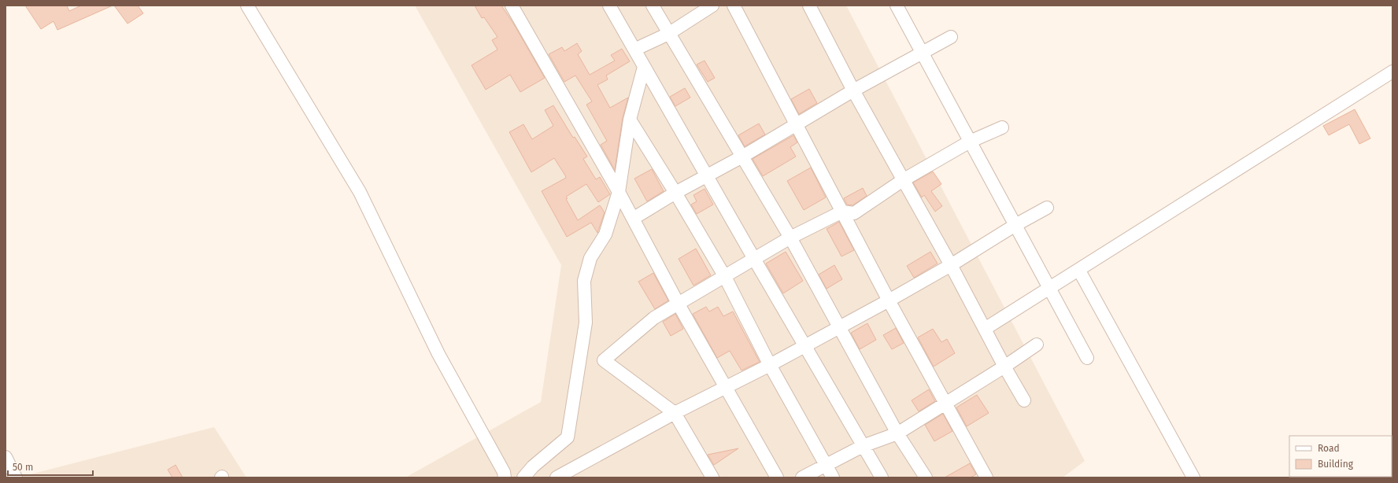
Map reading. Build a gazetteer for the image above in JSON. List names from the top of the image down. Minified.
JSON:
{"legend":["Road","Building"],"scale_bar":"50 m"}
